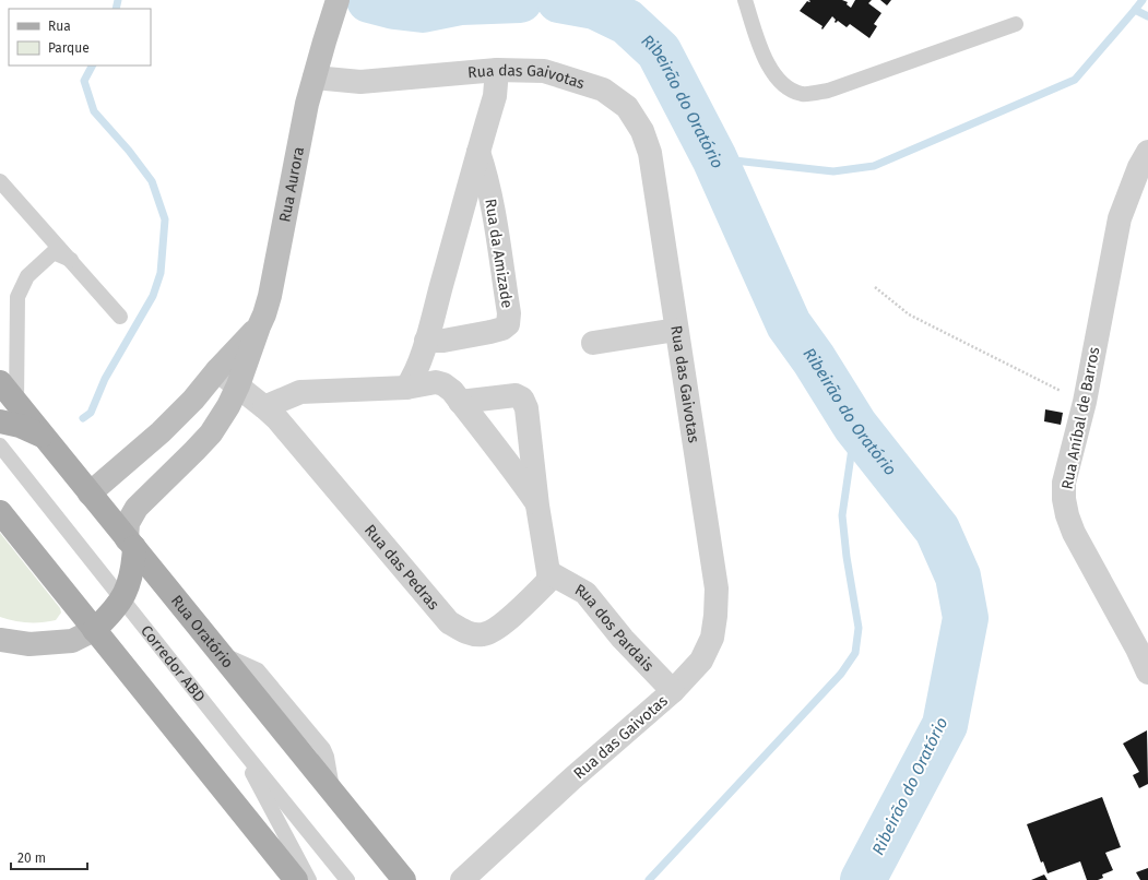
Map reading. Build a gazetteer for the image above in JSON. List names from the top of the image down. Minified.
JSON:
{"streets":{"main road":["Rua Oratório"],"street":["Rua das Gaivotas","Rua Aurora","Rua da Amizade","Rua Aníbal de Barros","Rua das Pedras","Rua dos Pardais"],"lane":["Corredor ABD"]},"crossings":[["Rua das Gaivotas","Rua Aurora"],["Rua das Gaivotas","Rua da Amizade"],["Rua das Gaivotas","Rua dos Pardais"],["Rua Aurora","Rua das Pedras"],["Rua Aurora","Rua Oratório"],["Rua das Pedras","Rua dos Pardais"]],"water":["Ribeirão do Oratório"],"legend":["Rua","Parque"],"scale_bar":"20 m"}
